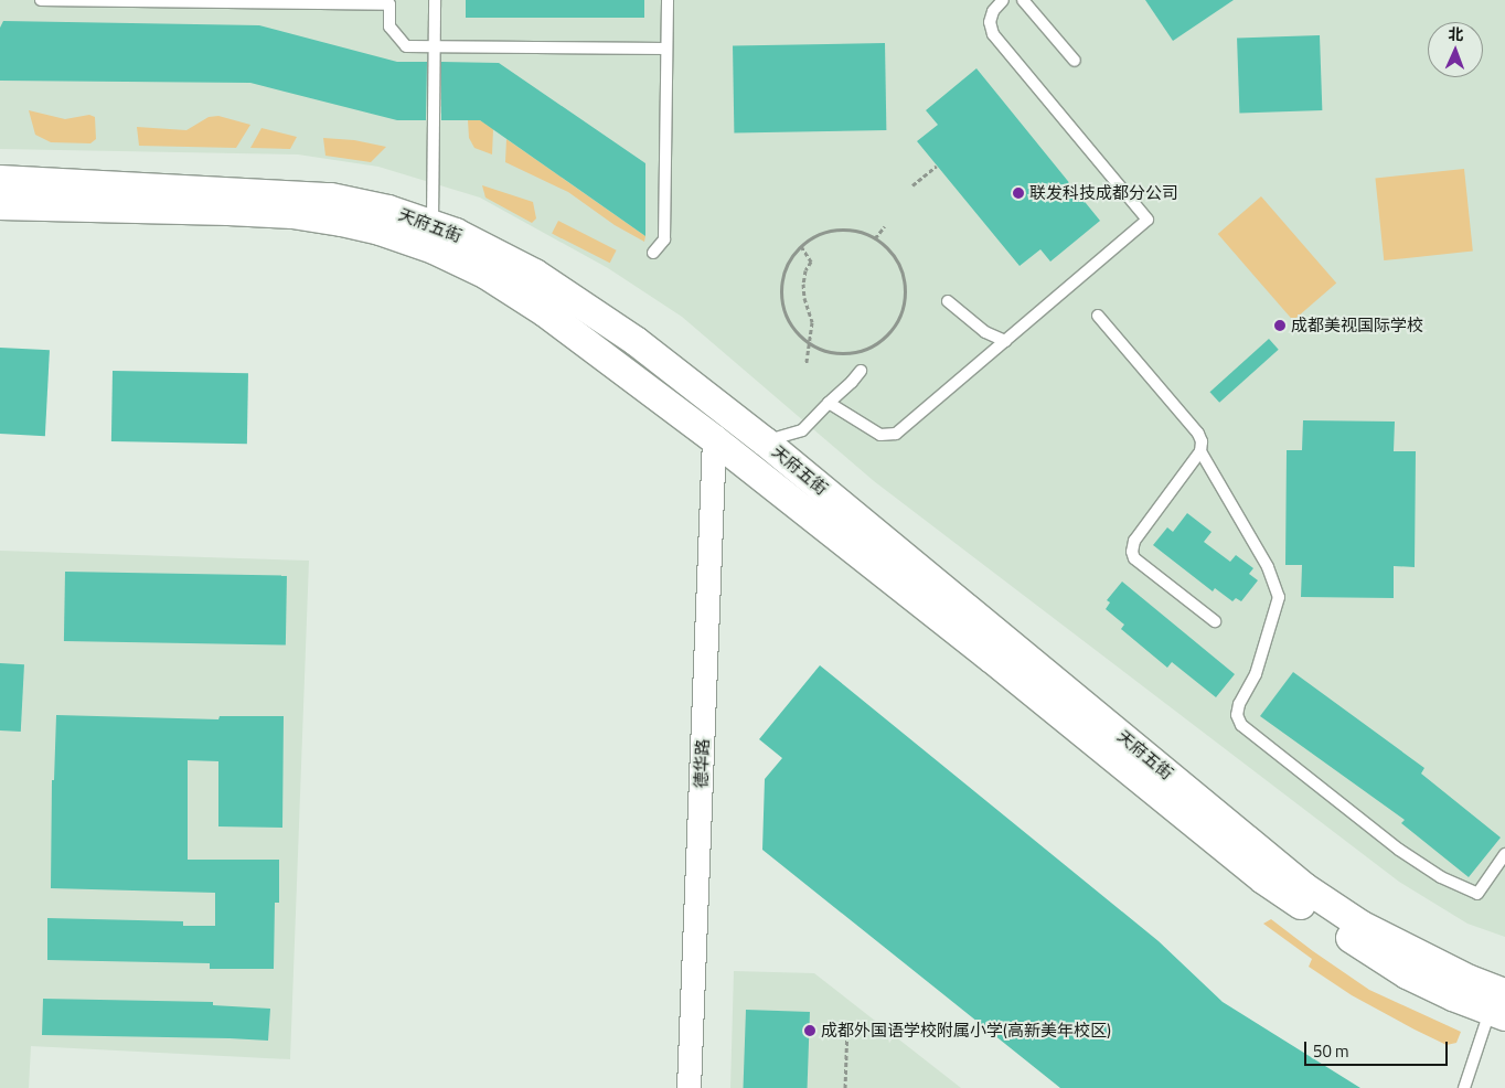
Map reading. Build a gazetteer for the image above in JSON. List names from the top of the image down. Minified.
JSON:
{"streets":{"street":["天府五街","德华路"]},"crossings":[["天府五街","德华路"]],"places":["联发科技成都分公司","成都美视国际学校","成都外国语学校附属小学(高新美年校区)"],"scale_bar":"50 m","north":"top"}
